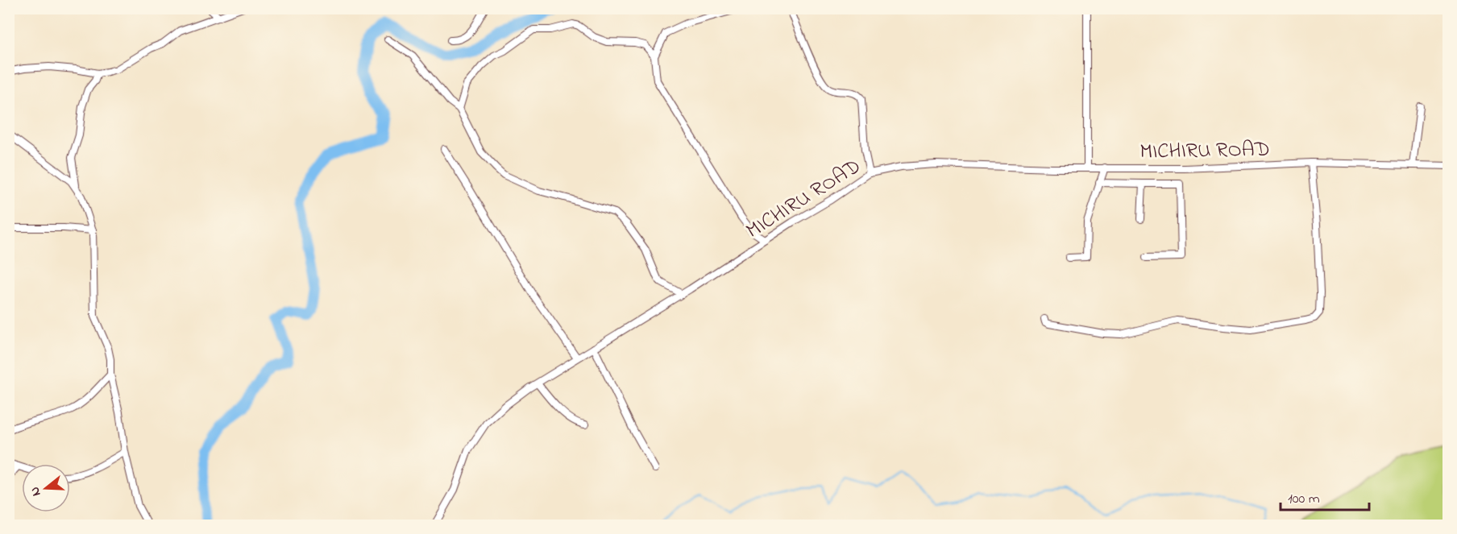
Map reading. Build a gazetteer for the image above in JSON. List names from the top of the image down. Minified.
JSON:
{"streets":{"street":["MICHIRU ROAD"]},"scale_bar":"100 m","north":"left"}
